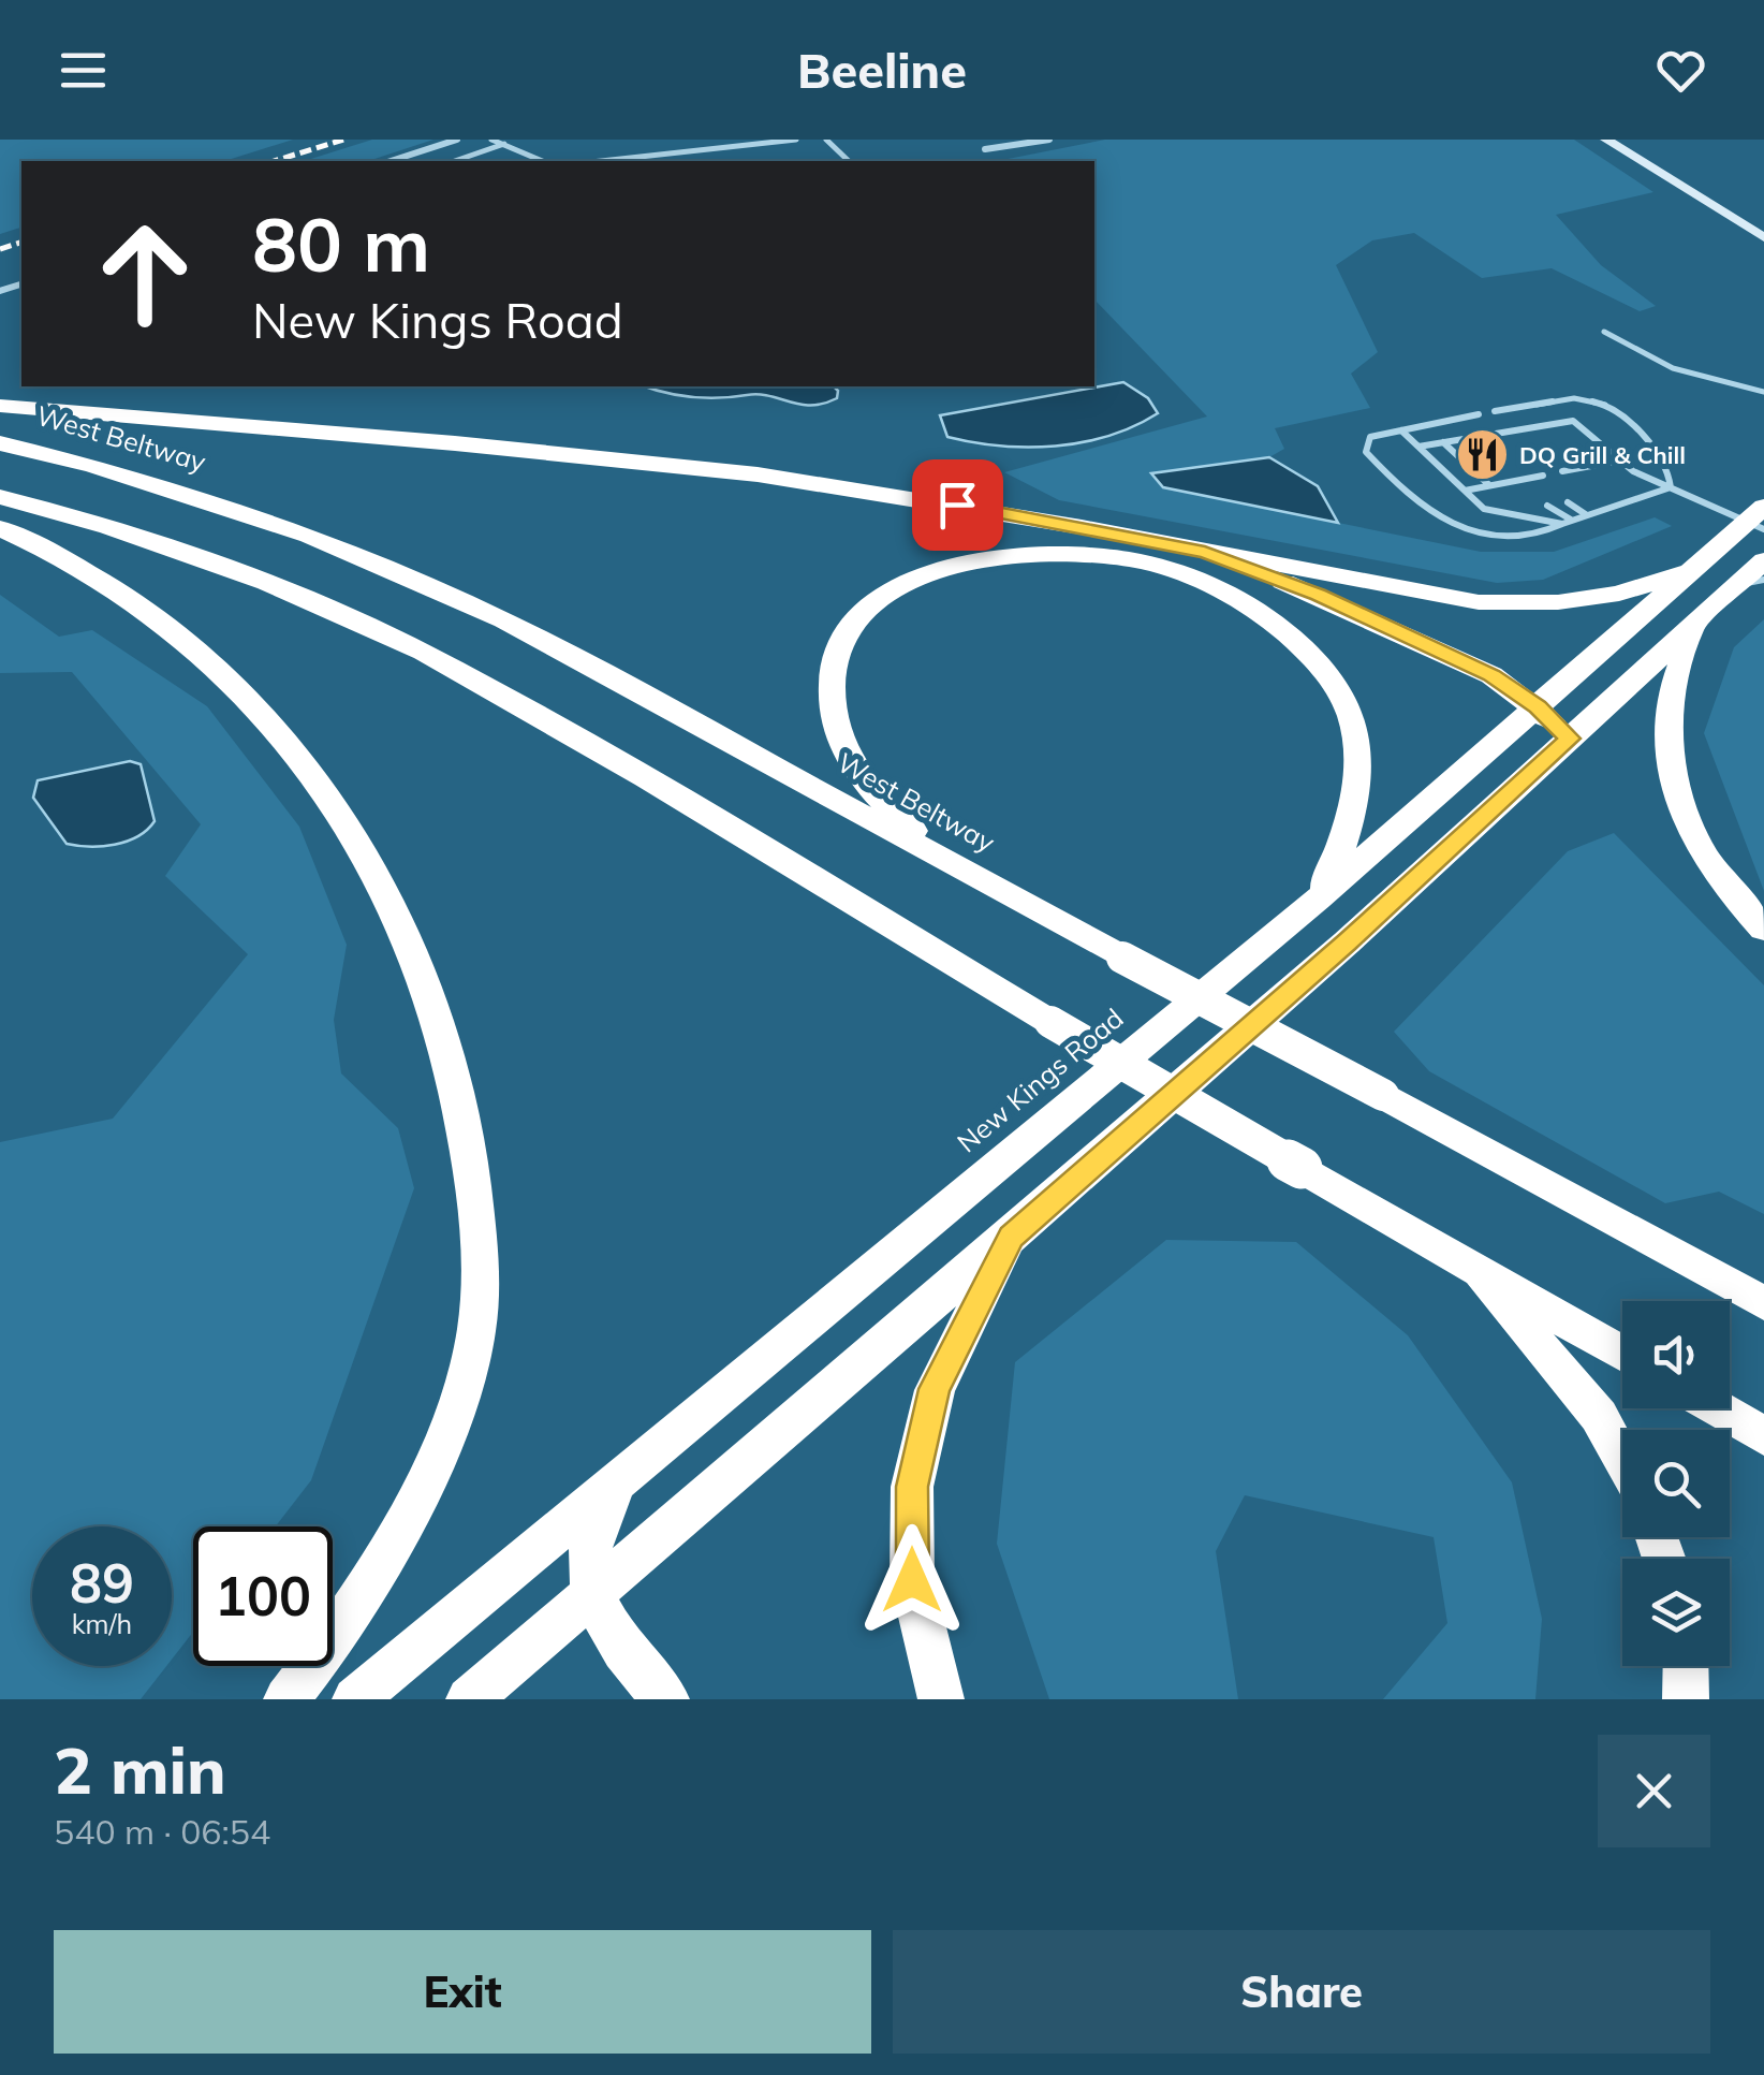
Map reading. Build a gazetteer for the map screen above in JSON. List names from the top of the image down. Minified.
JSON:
{"streets":{"highway":["West Beltway","New Kings Road"]},"places":{"restaurant":["DQ Grill & Chill"]},"page":{"header":"Beeline","turn":["80 m","New Kings Road"],"speed":"89 km/h","limit":"100","heading":["2 min","540 m · 06:54"],"buttons":["Exit","Share"]}}
